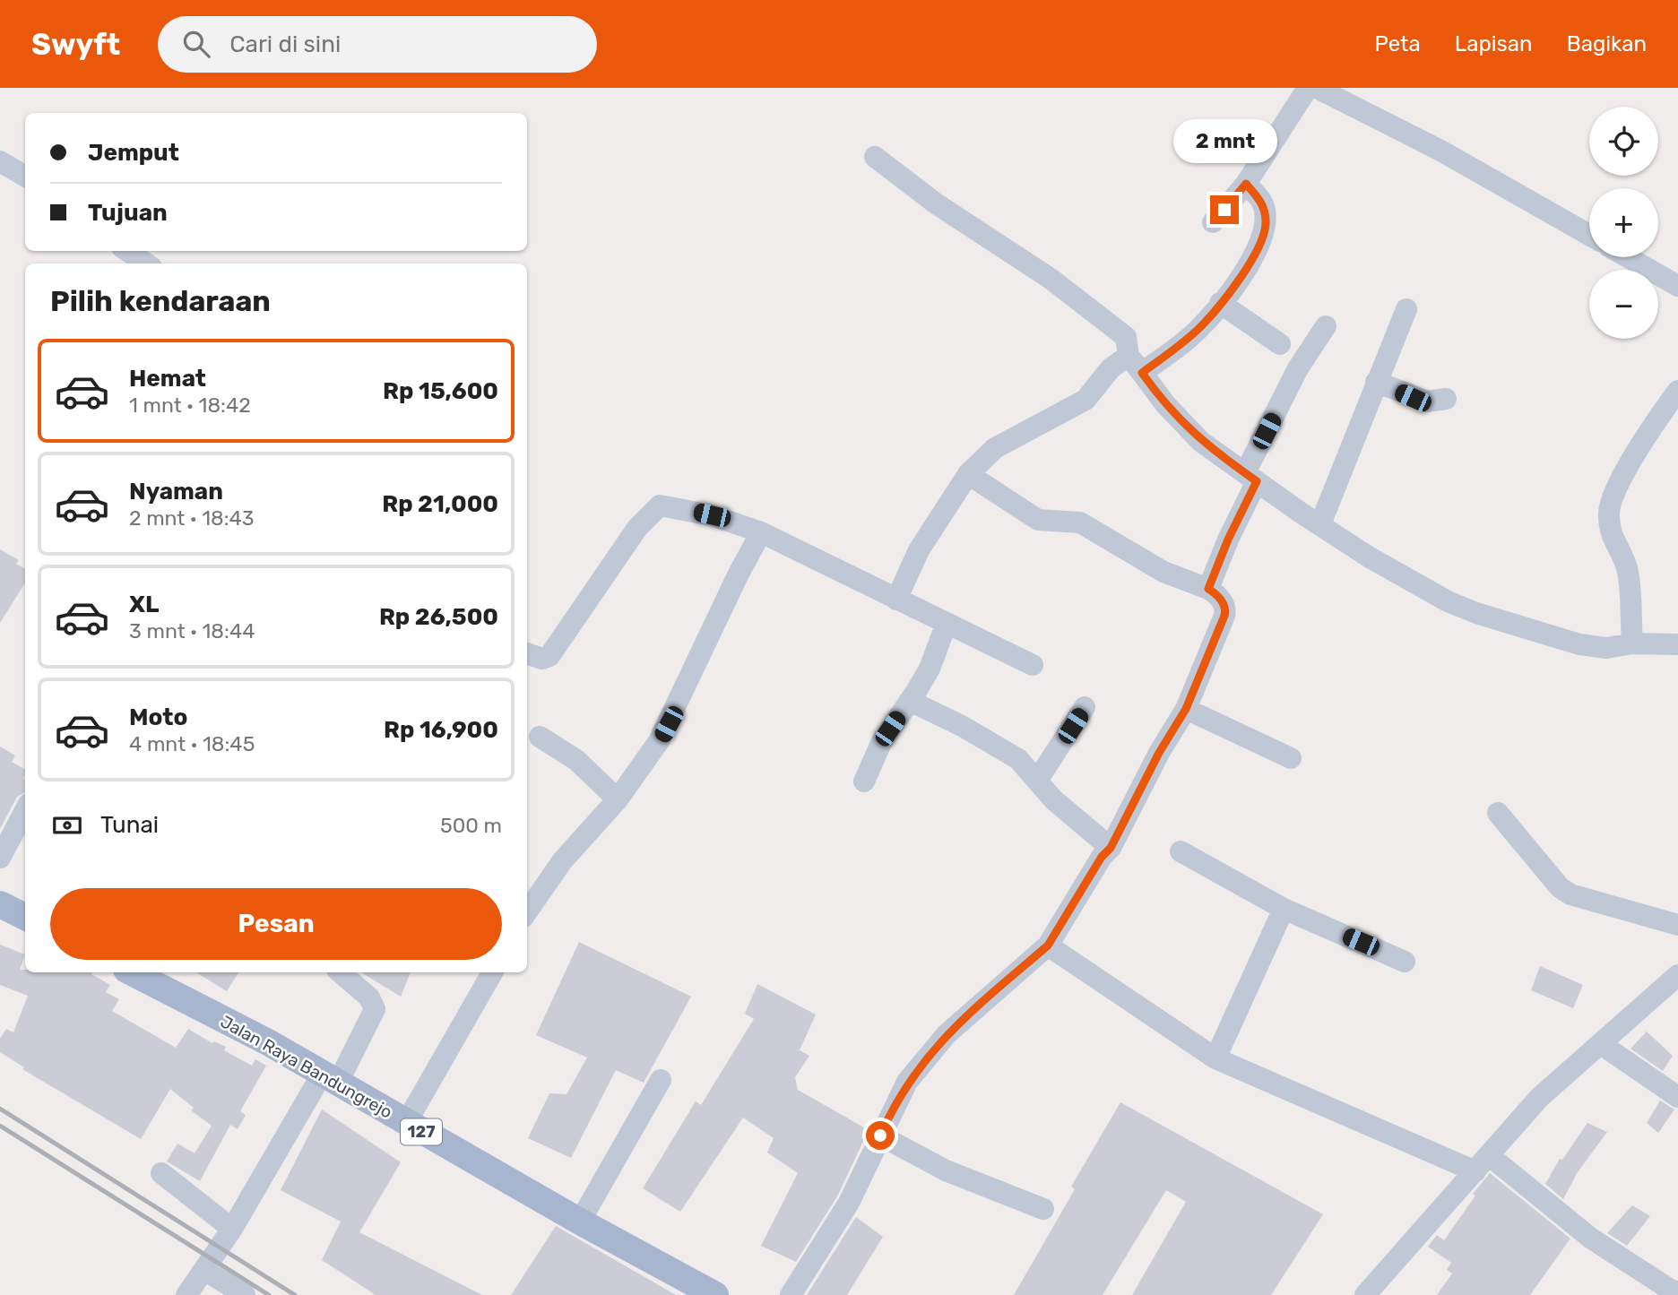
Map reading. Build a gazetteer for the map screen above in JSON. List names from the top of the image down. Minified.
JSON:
{"streets":{"main road":["Jalan Raya Bandungrejo","127"]},"page":{"header":"Swyft","search":"Cari di sini","nav":["Peta","Lapisan","Bagikan"],"map_buttons":["+","−"],"banner":["Jemput","Tujuan"],"bubble":"2 mnt","heading":"Pilih kendaraan","list":[{"name":"Hemat","note":"1 mnt · 18:42","value":"Rp 15,600"},{"name":"Nyaman","note":"2 mnt · 18:43","value":"Rp 21,000"},{"name":"XL","note":"3 mnt · 18:44","value":"Rp 26,500"},{"name":"Moto","note":"4 mnt · 18:45","value":"Rp 16,900"}],"pay":["Tunai","500 m"],"buttons":"Pesan"}}
